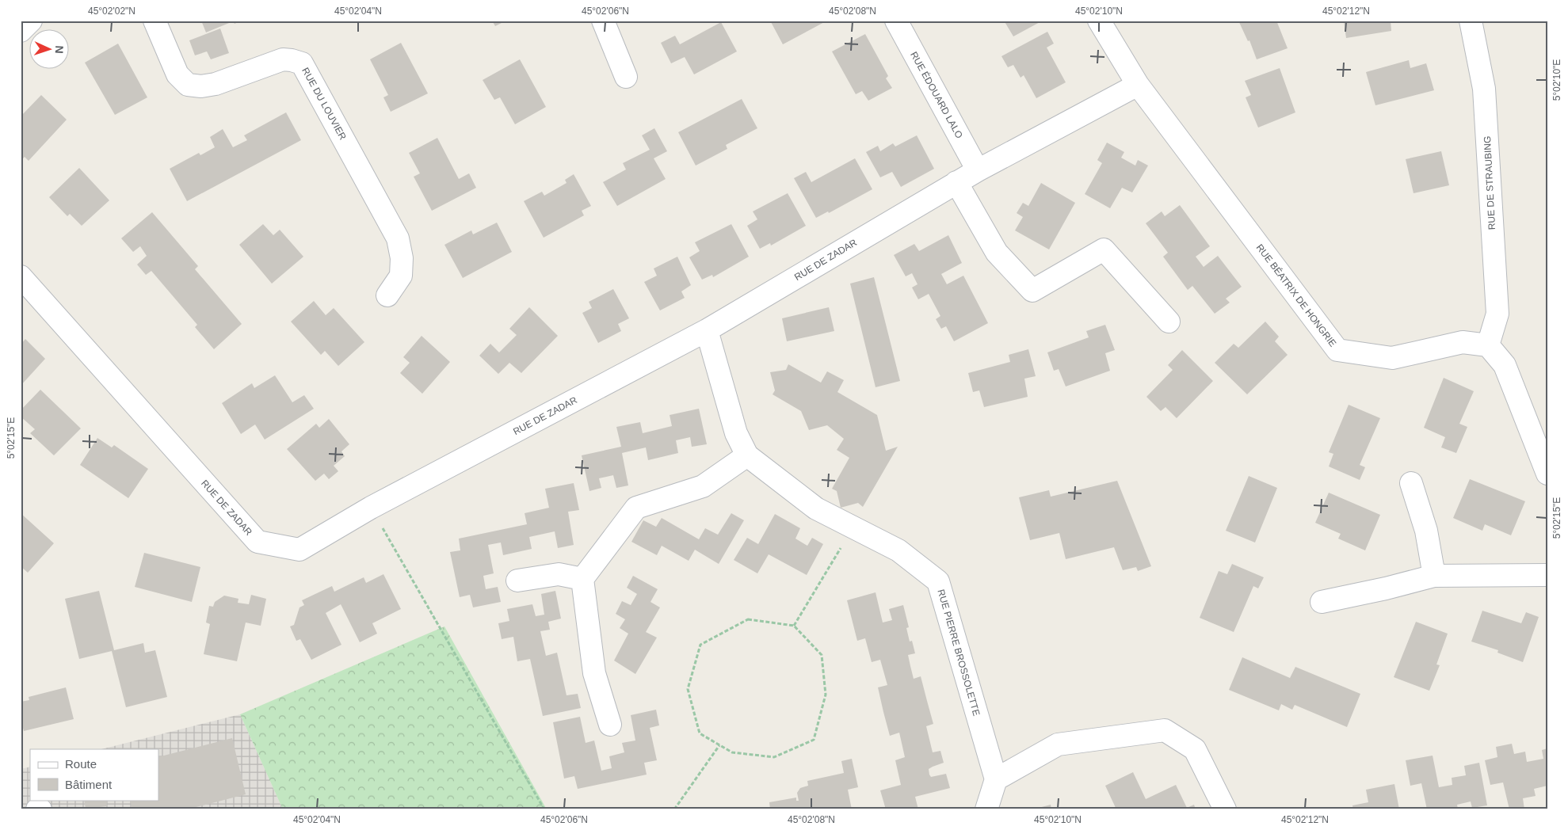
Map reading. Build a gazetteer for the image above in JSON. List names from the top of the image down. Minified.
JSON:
{"streets":{"street":["RUE ÉDOUARD LALO","RUE DU LOUVIER","RUE DE STRAUBING","RUE DE ZADAR","RUE BÉATRIX DE HONGRIE","RUE PIERRE BROSSOLETTE"]},"crossings":[["RUE ÉDOUARD LALO","RUE DE ZADAR"],["RUE DE STRAUBING","RUE BÉATRIX DE HONGRIE"],["RUE DE ZADAR","RUE BÉATRIX DE HONGRIE"],["RUE DE ZADAR","RUE PIERRE BROSSOLETTE"]],"legend":["Route","Bâtiment"],"north":"right","coordinates":["45°02'02\"N","45°02'04\"N","45°02'06\"N","45°02'08\"N","45°02'10\"N","45°02'12\"N","5°02'10\"E","5°02'15\"E"]}
